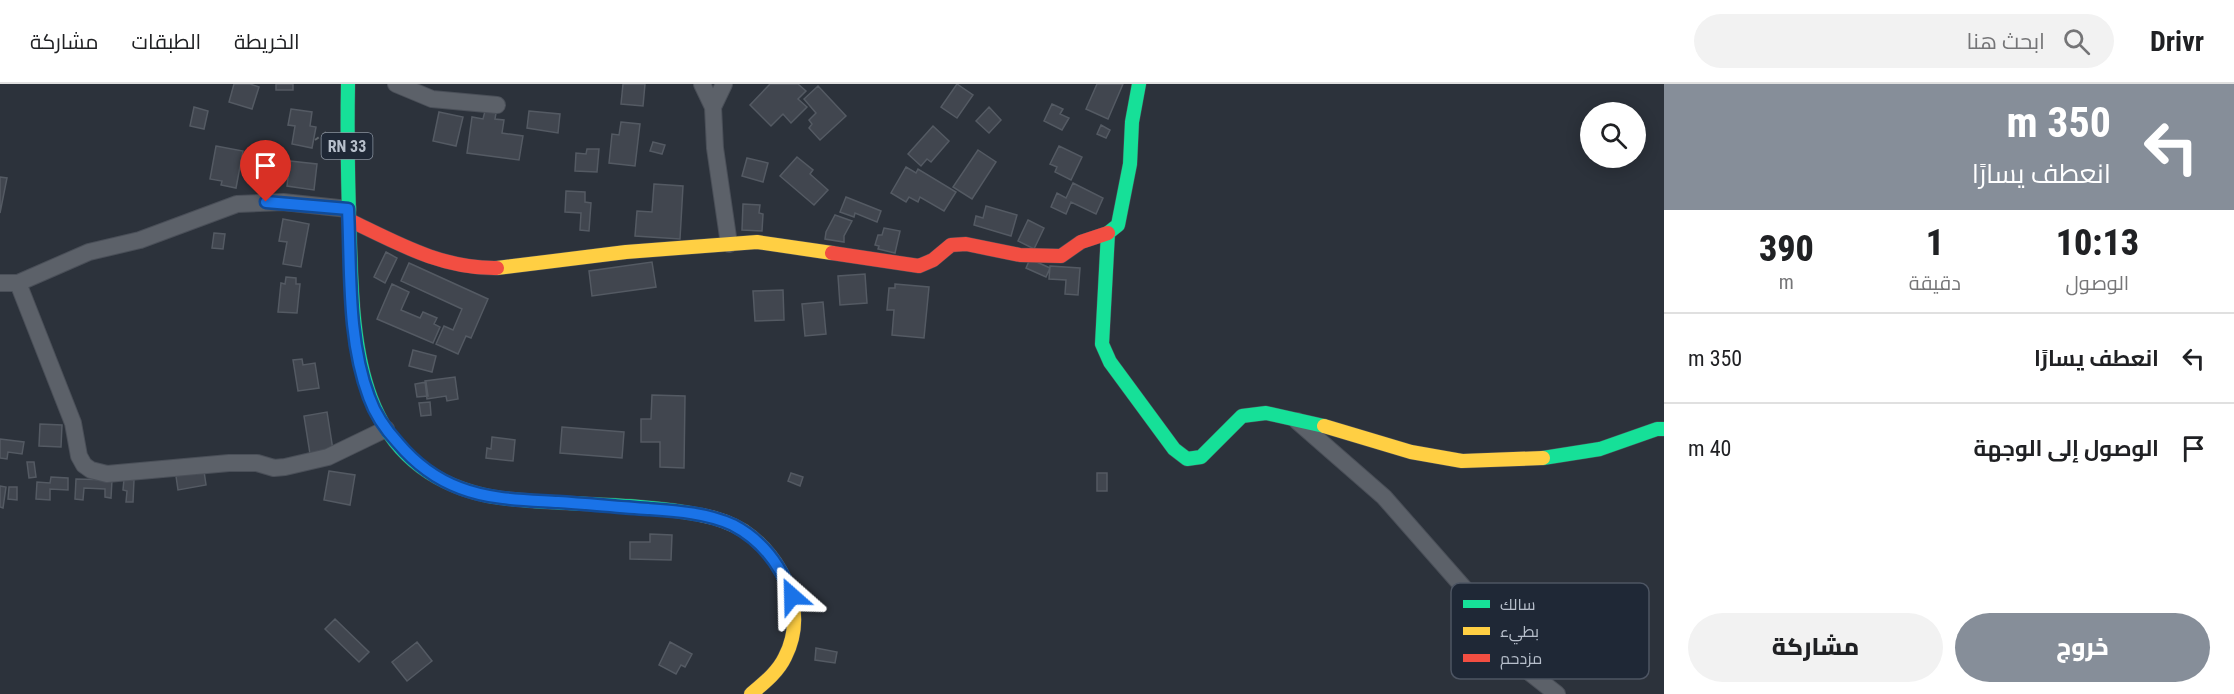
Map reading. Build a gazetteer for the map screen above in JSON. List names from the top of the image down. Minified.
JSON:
{"streets":{"street":["RN 33"]},"legend":["سالك","بطيء","مزدحم"],"page":{"header":"Drivr","search":"ابحث هنا","nav":["الخريطة","الطبقات","مشاركة"],"turn":["350 m","انعطف يسارًا"],"eta":["10:13","الوصول","1","دقيقة","390","m"],"list":[{"name":"انعطف يسارًا","value":"350 m"},{"name":"الوصول إلى الوجهة","value":"40 m"}],"buttons":["خروج","مشاركة"]}}
